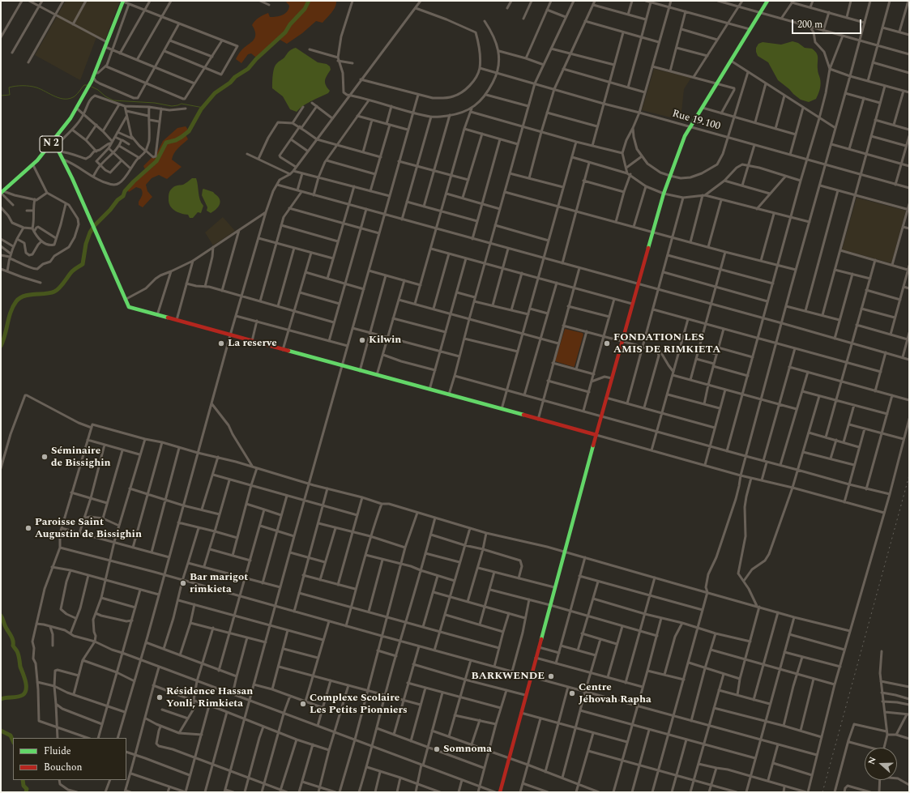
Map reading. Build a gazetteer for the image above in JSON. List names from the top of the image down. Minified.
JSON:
{"streets":{"street":["Rue 19.100","N 2"]},"places":["Kilwin","La reserve","FONDATION LES AMIS DE RIMKIETA","Séminaire de Bissighin","Paroisse Saint Augustin de Bissighin","Bar marigot rimkieta","BARKWENDE","Centre Jéhovah Rapha","Résidence Hassan Yonli, Rimkieta","Complexe Scolaire Les Petits Pionniers","Somnoma"],"legend":["Fluide","Bouchon"],"scale_bar":"200 m","north":"left"}
